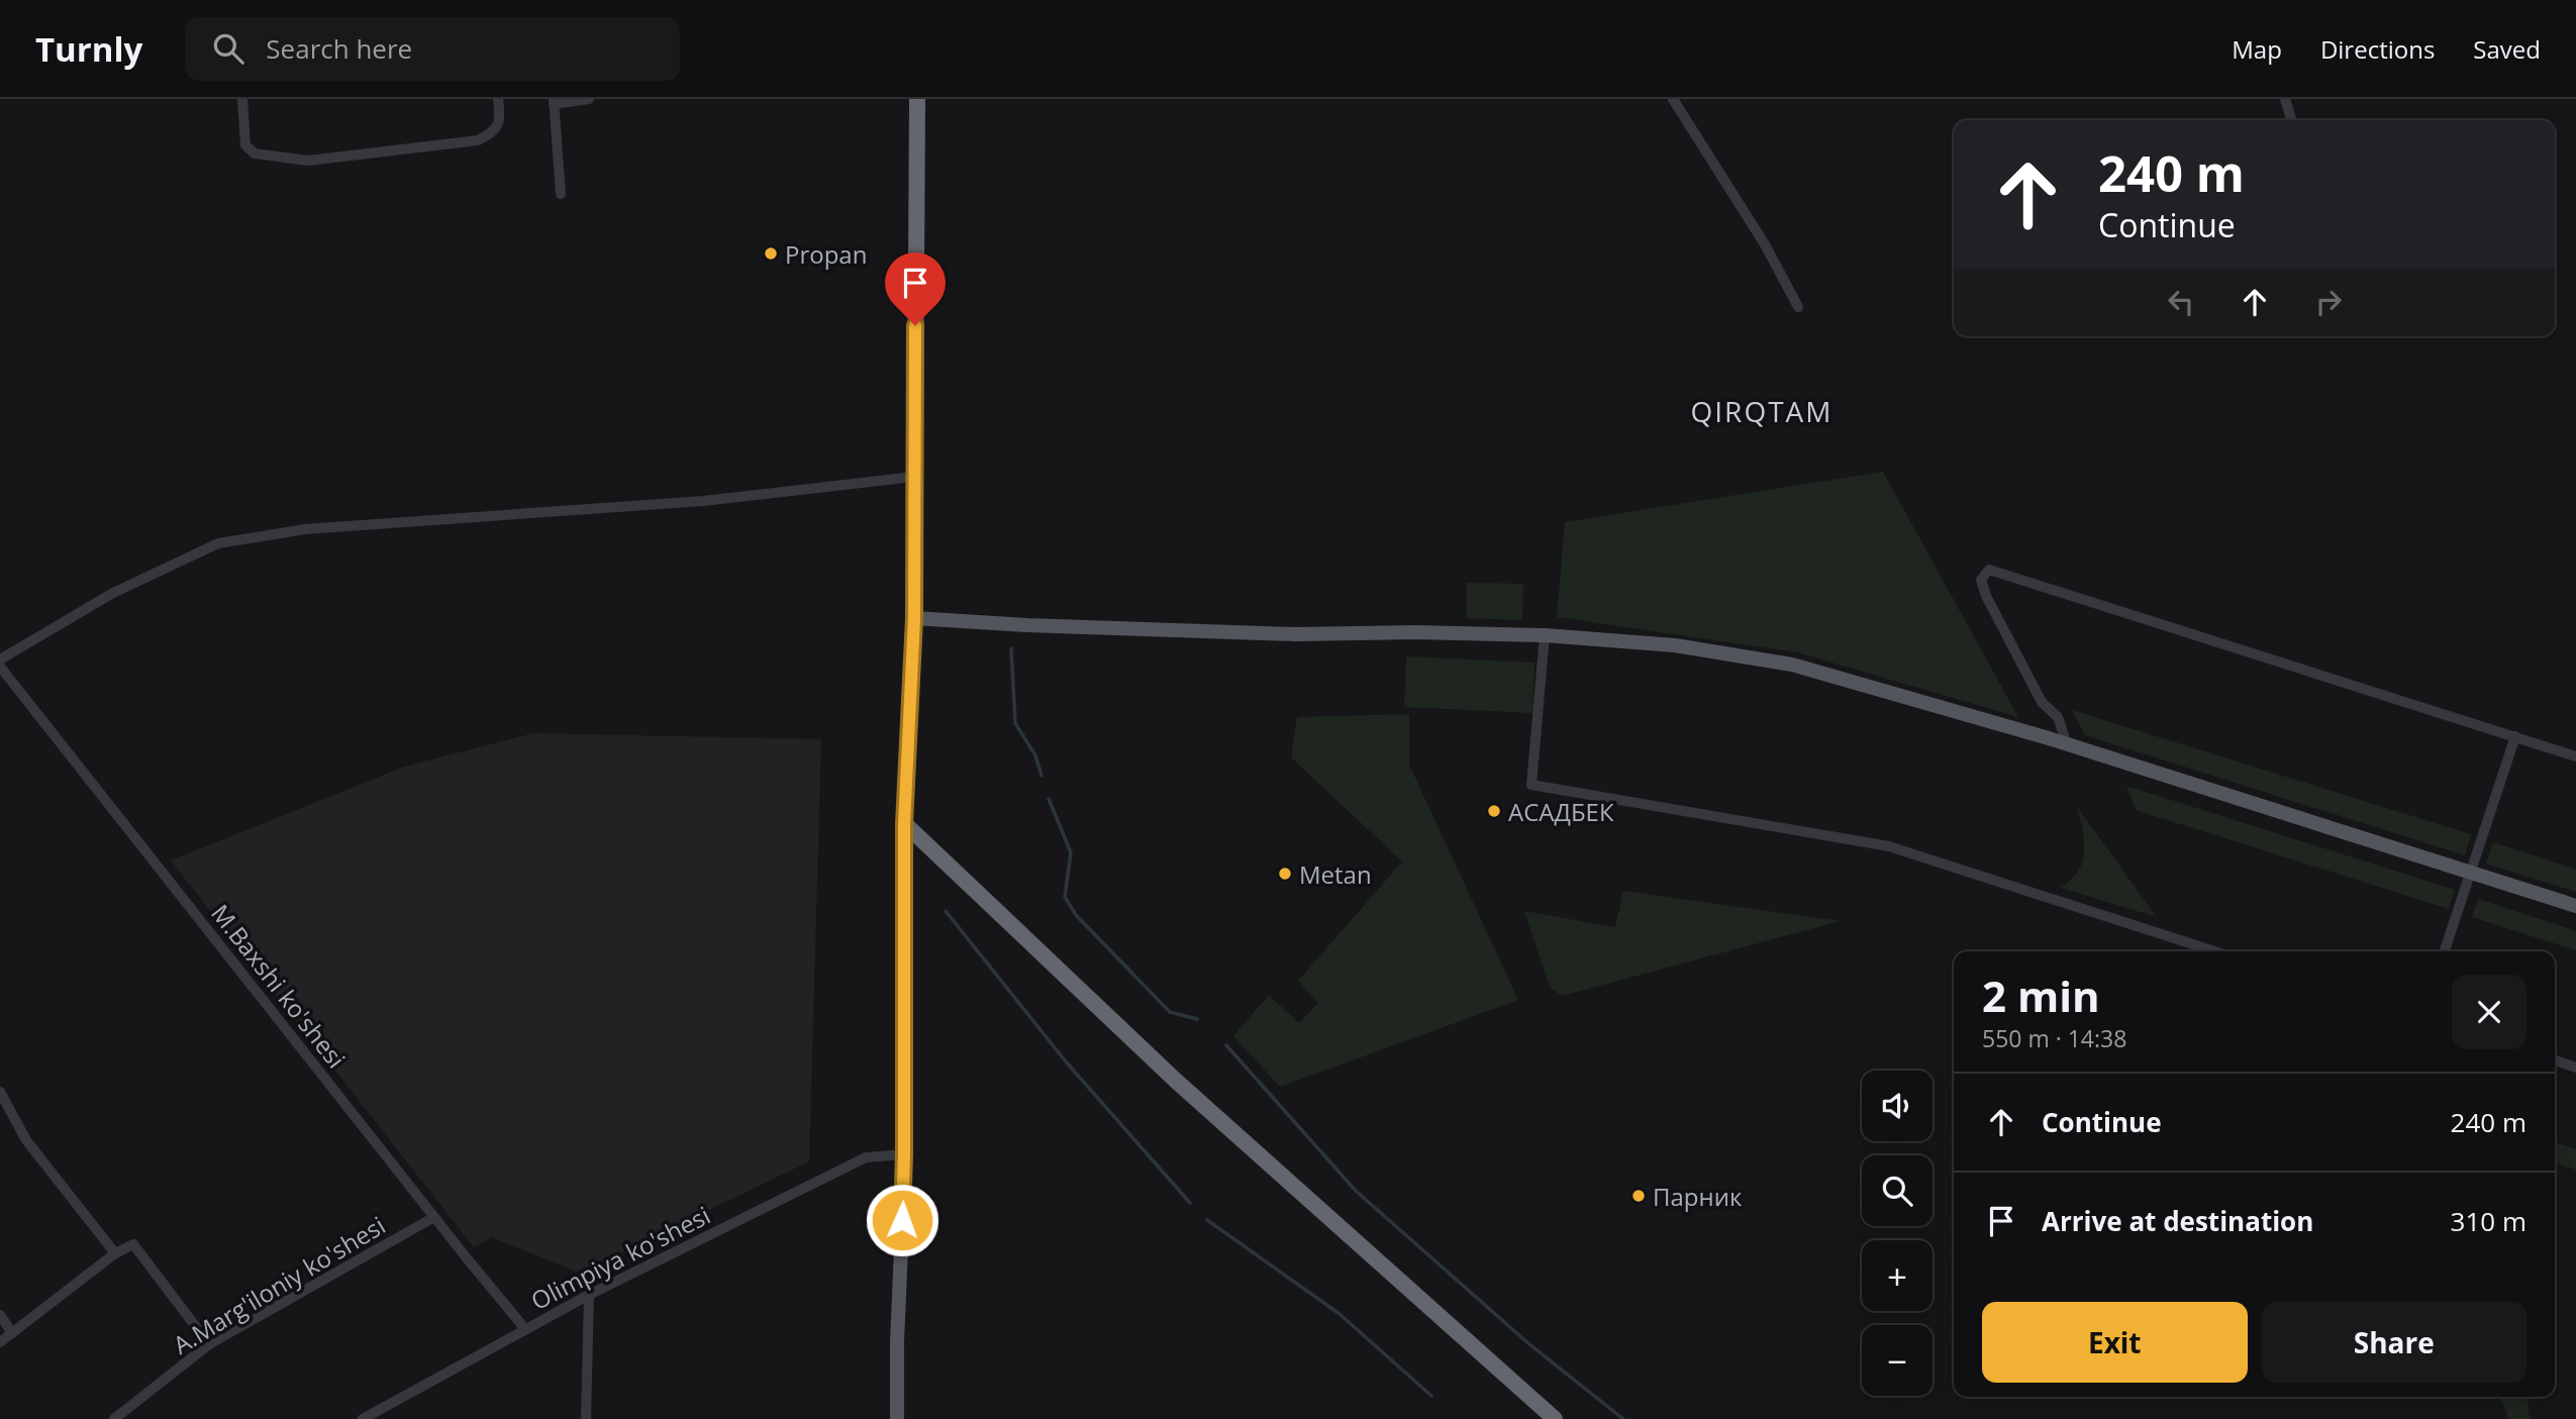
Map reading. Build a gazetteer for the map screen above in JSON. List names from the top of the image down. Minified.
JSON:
{"streets":{"street":["M.Baxshi ko'shesi","Olimpiya ko'shesi","A.Marg'iloniy ko'shesi"]},"crossings":[["M.Baxshi ko'shesi","Olimpiya ko'shesi"],["M.Baxshi ko'shesi","A.Marg'iloniy ko'shesi"]],"districts":["QIRQTAM"],"places":["Propan","АСАДБЕК","Metan","Парник"],"page":{"header":"Turnly","search":"Search here","nav":["Map","Directions","Saved"],"turn":["240 m","Continue"],"heading":["2 min","550 m · 14:38"],"map_buttons":["+","−"],"list":[{"name":"Continue","value":"240 m"},{"name":"Arrive at destination","value":"310 m"}],"buttons":["Exit","Share"]}}
